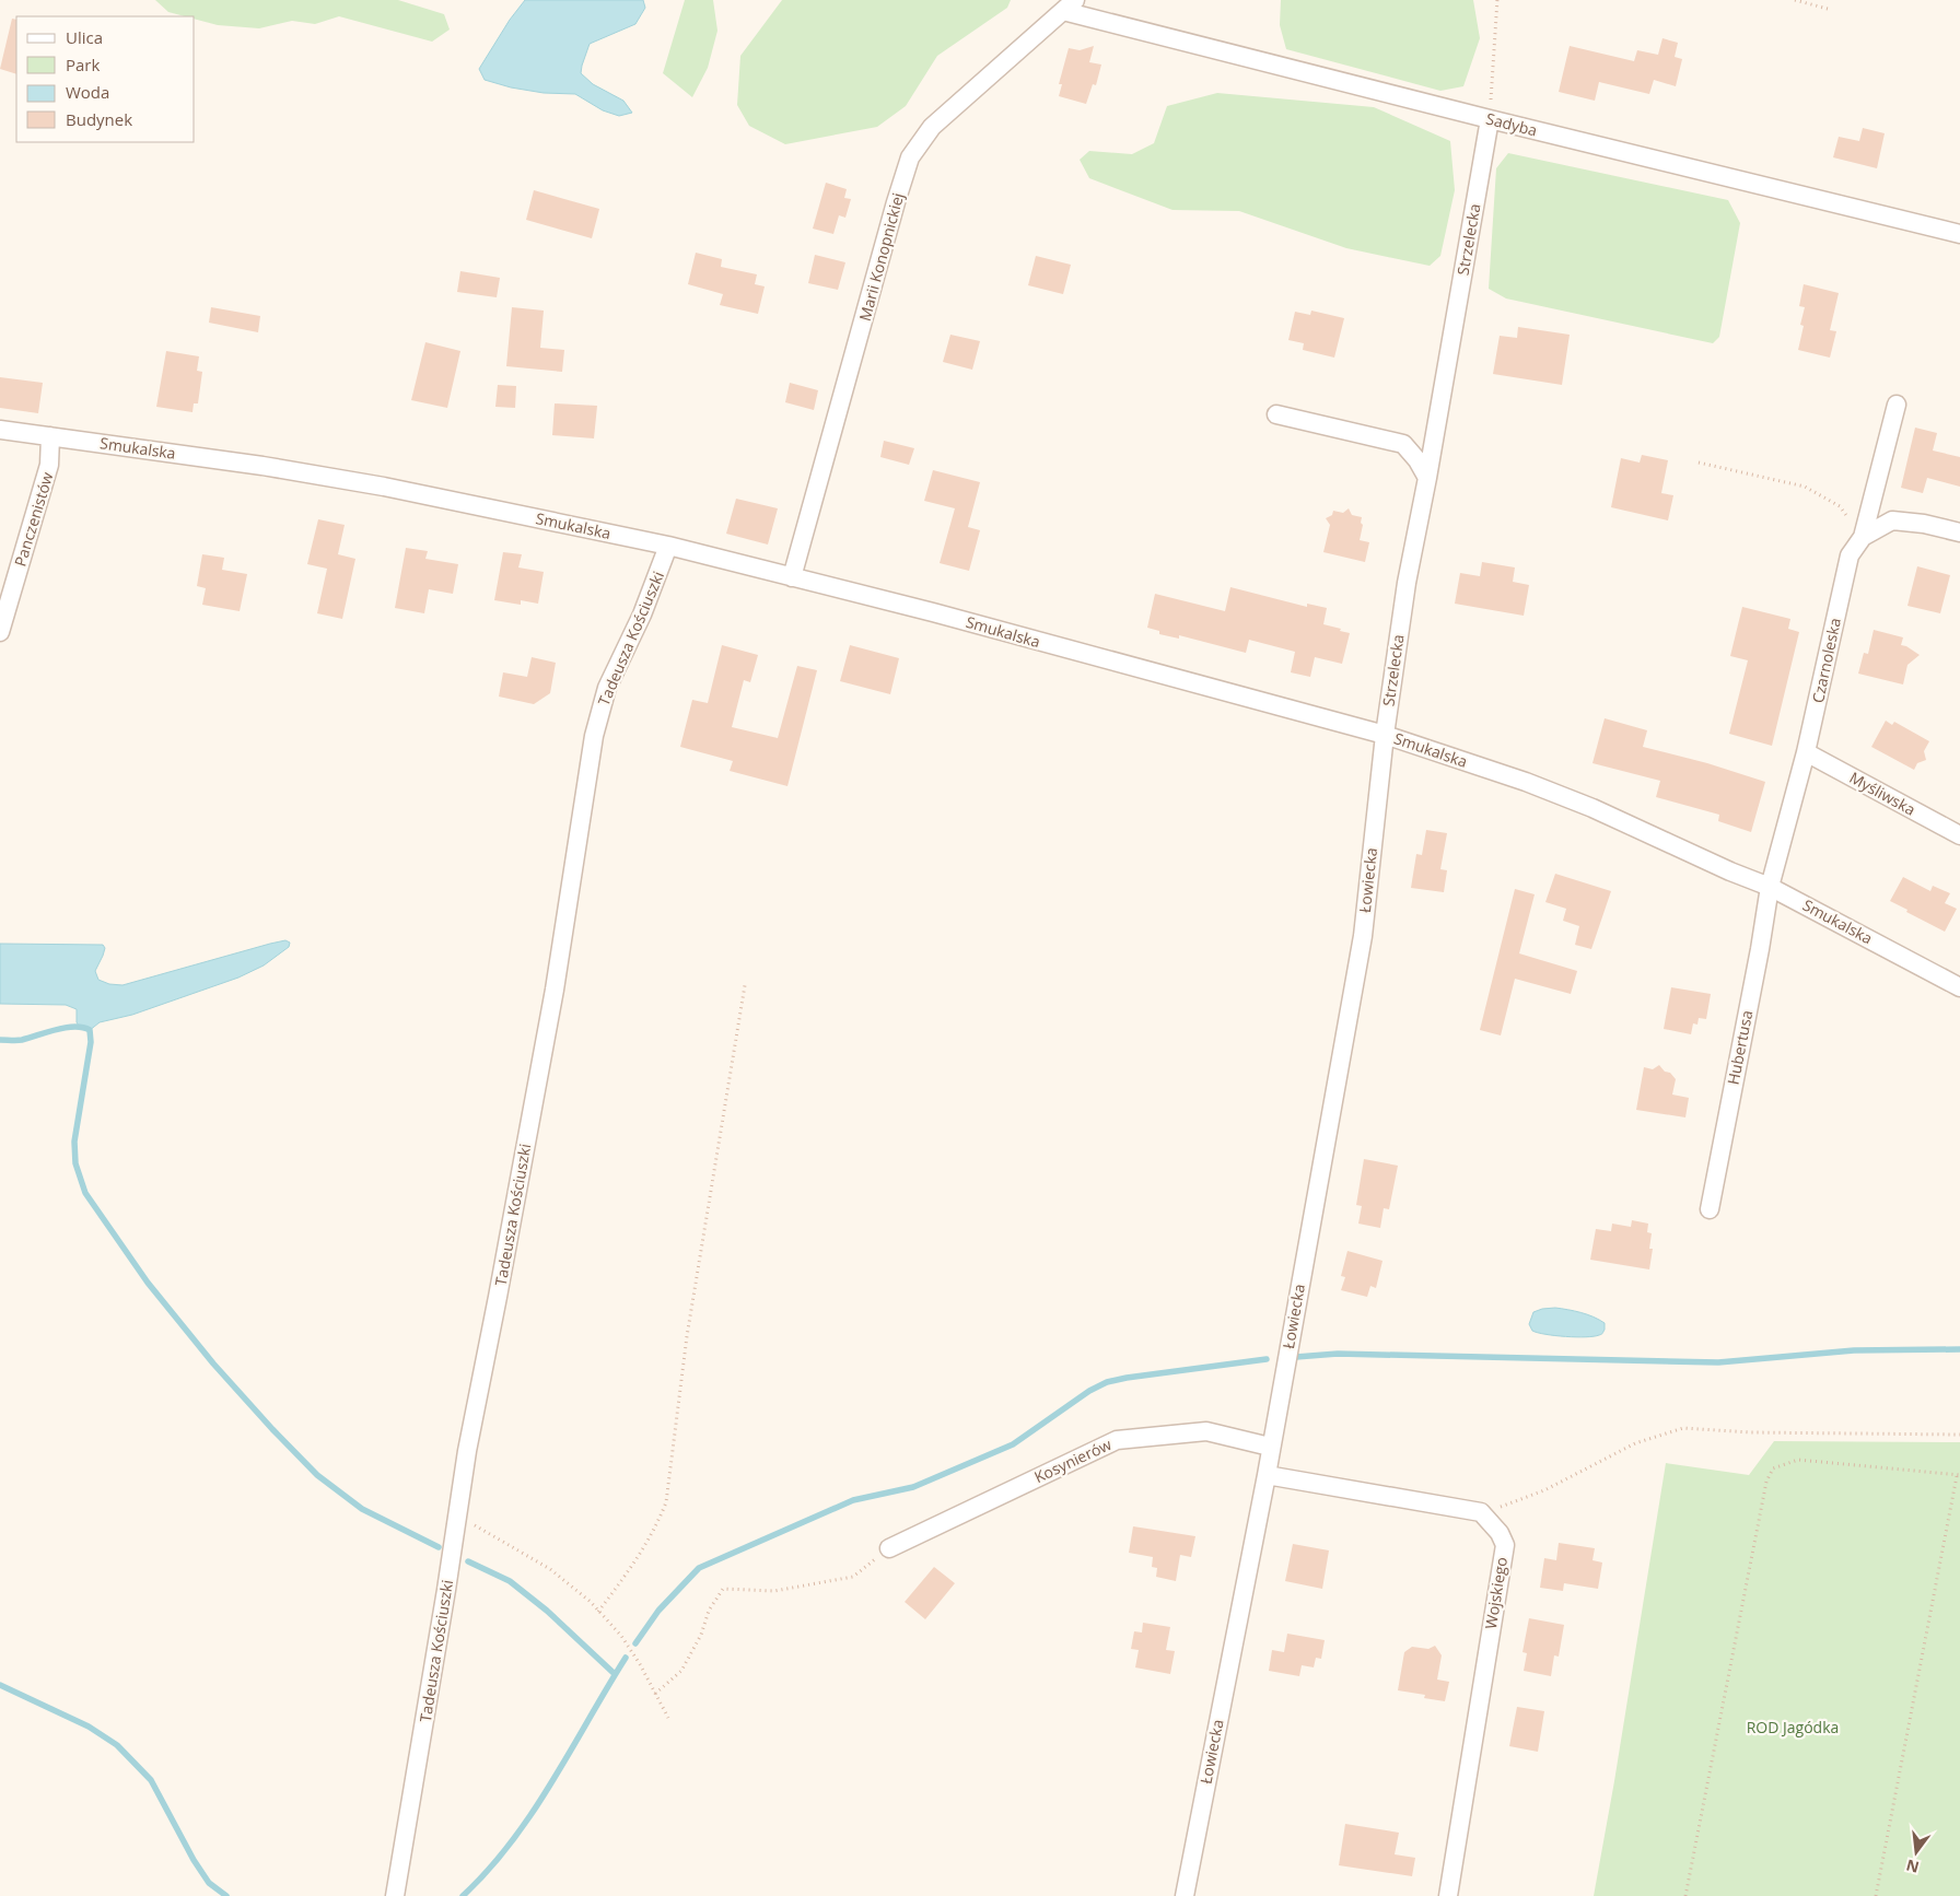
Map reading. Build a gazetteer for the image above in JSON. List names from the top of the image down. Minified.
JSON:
{"streets":{"street":["Sadyba","Strzelecka","Marii Konopnickiej","Smukalska","Panczenistów","Tadeusza Kościuszki","Czarnoleska","Myśliwska","Łowiecka","Hubertusa","Kosynierów","Wojskiego"]},"crossings":[["Sadyba","Strzelecka"],["Sadyba","Marii Konopnickiej"],["Strzelecka","Smukalska"],["Strzelecka","Łowiecka"],["Marii Konopnickiej","Smukalska"],["Smukalska","Panczenistów"],["Smukalska","Tadeusza Kościuszki"],["Smukalska","Czarnoleska"],["Smukalska","Łowiecka"],["Smukalska","Hubertusa"],["Czarnoleska","Myśliwska"],["Czarnoleska","Hubertusa"],["Łowiecka","Kosynierów"]],"parks":["ROD Jagódka"],"legend":["Ulica","Park","Woda","Budynek"],"north":"bottom"}
